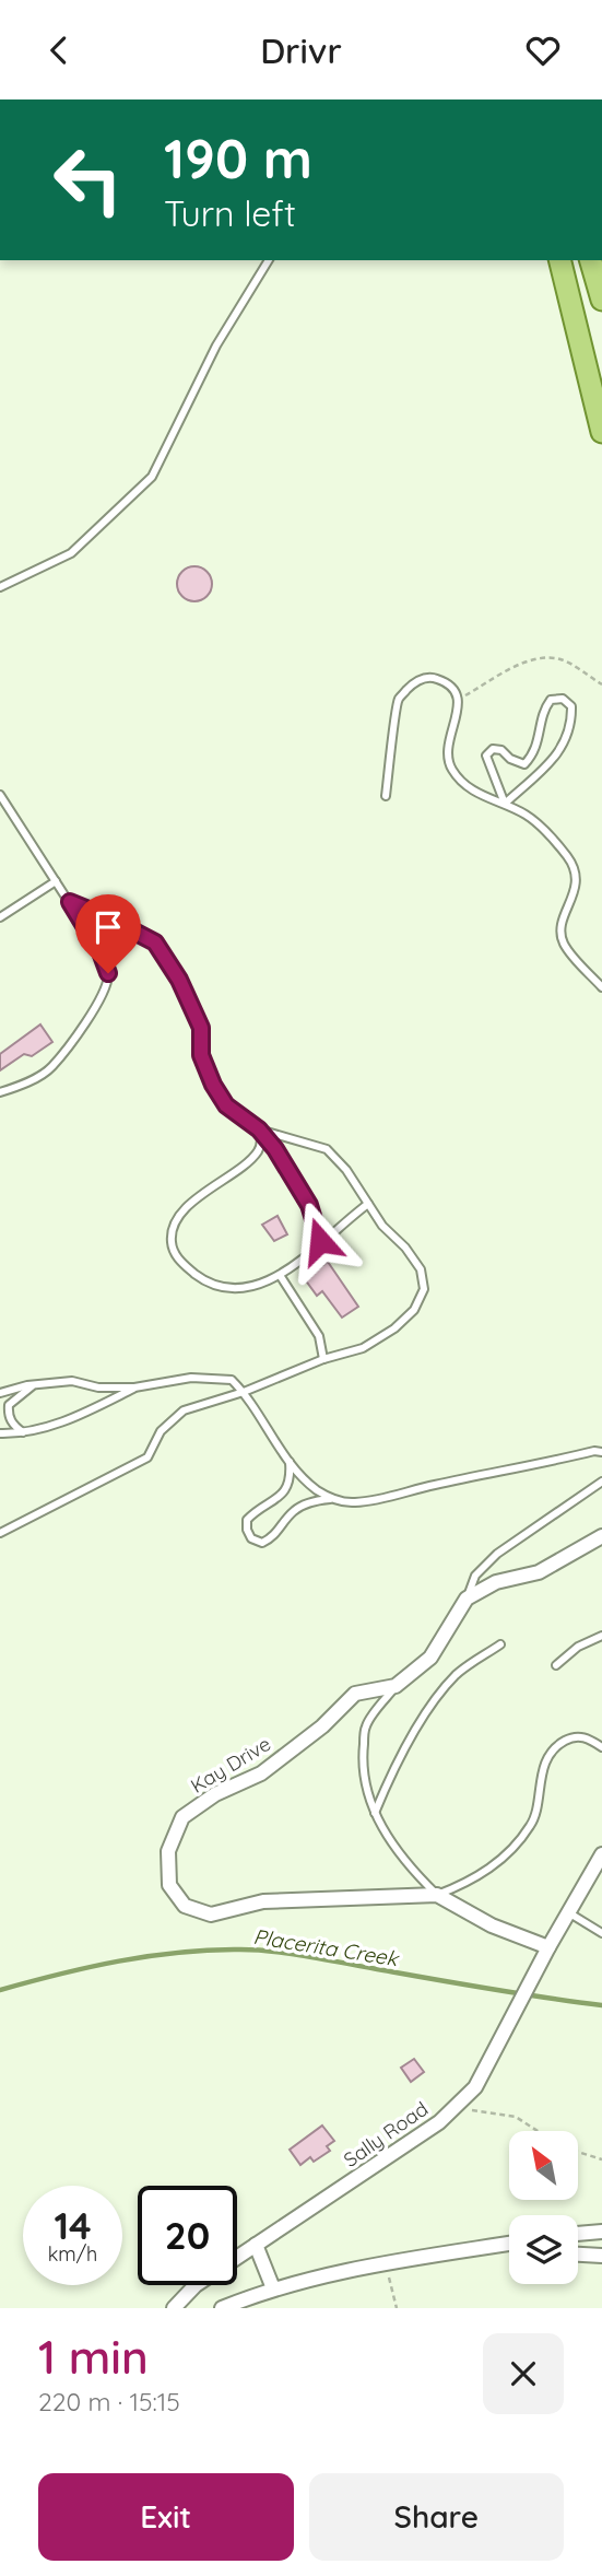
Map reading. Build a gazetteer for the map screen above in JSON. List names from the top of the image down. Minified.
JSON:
{"streets":{"street":["Kay Drive","Sally Road"]},"water":["Placerita Creek"],"north":"top left","page":{"header":"Drivr","turn":["190 m","Turn left"],"speed":"14 km/h","limit":"20","heading":["1 min","220 m · 15:15"],"buttons":["Exit","Share"]}}
